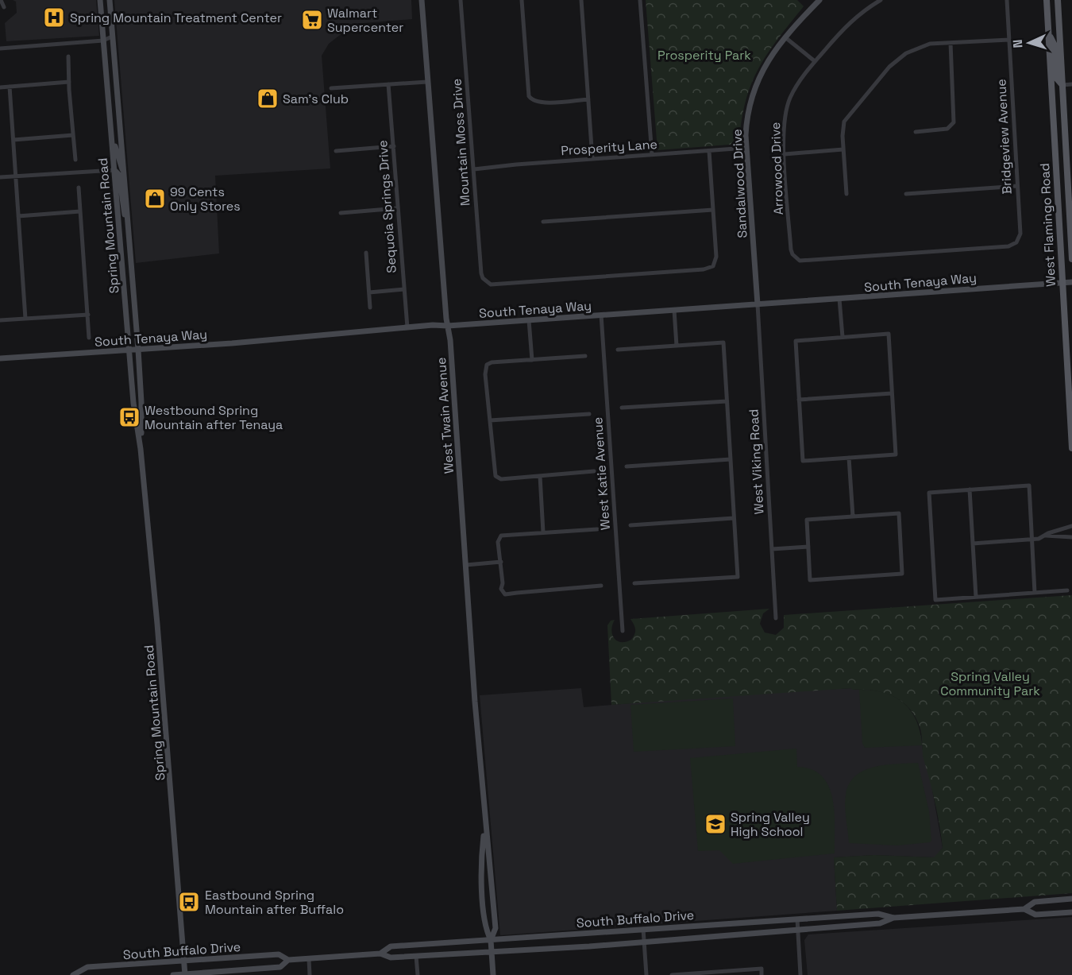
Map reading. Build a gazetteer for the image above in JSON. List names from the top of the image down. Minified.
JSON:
{"streets":{"main road":["Sandalwood Drive","West Flamingo Road","Spring Mountain Road","South Tenaya Way","West Twain Avenue","South Buffalo Drive"],"street":["Bridgeview Avenue","Mountain Moss Drive","Prosperity Lane","Arrowood Drive","Sequoia Springs Drive","West Viking Road","West Katie Avenue"]},"crossings":[["Bridgeview Avenue","Arrowood Drive"],["Mountain Moss Drive","Prosperity Lane"],["Prosperity Lane","Sandalwood Drive"],["Sandalwood Drive","South Tenaya Way"],["Sandalwood Drive","West Viking Road"],["Sequoia Springs Drive","South Tenaya Way"],["West Flamingo Road","South Tenaya Way"],["Spring Mountain Road","South Tenaya Way"],["Spring Mountain Road","South Buffalo Drive"],["South Tenaya Way","West Twain Avenue"],["South Tenaya Way","West Viking Road"],["South Tenaya Way","West Katie Avenue"],["West Twain Avenue","South Buffalo Drive"]],"parks":["Prosperity Park","Spring Valley Community Park"],"places":{"hospital":["Spring Mountain Treatment Center"],"supermarket":["Walmart Supercenter"],"shop":["Sam's Club","99 Cents Only Stores"],"bus stop":["Westbound Spring Mountain after Tenaya","Eastbound Spring Mountain after Buffalo"],"school or university":["Spring Valley High School"]},"north":"left"}
